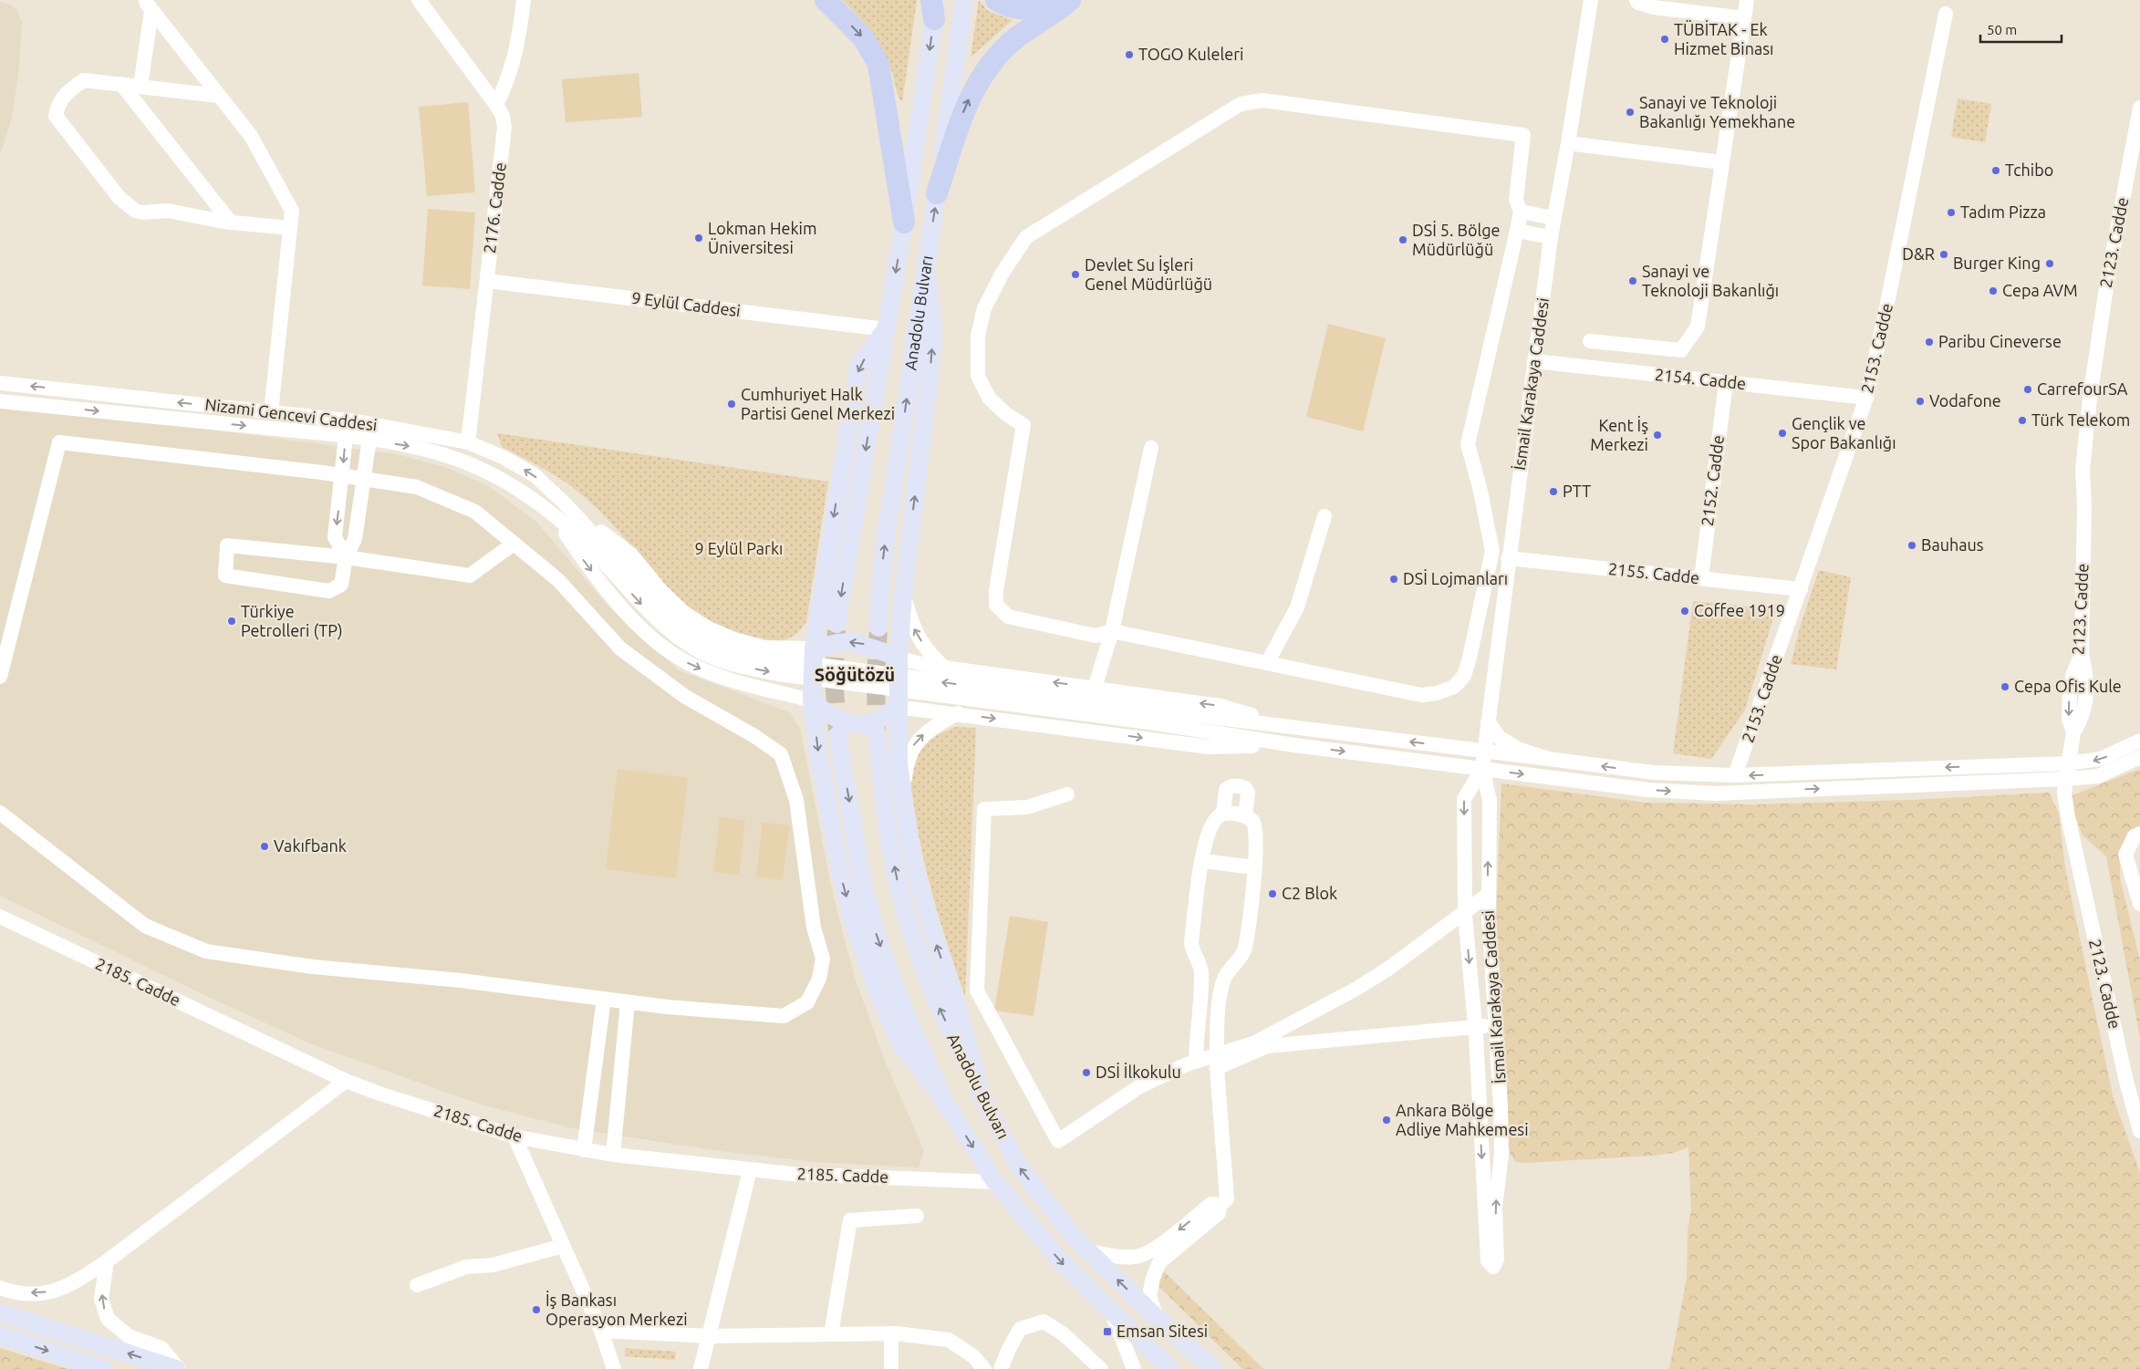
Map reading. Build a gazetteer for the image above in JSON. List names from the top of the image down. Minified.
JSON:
{"streets":{"main road":["Anadolu Bulvarı"],"street":["2176. Cadde","2123. Cadde","9 Eylül Caddesi","2153. Cadde","2154. Cadde","İsmail Karakaya Caddesi","Nizami Gencevi Caddesi","2152. Cadde","2155. Cadde","2185. Cadde"]},"crossings":[["2176. Cadde","9 Eylül Caddesi"],["2176. Cadde","Nizami Gencevi Caddesi"],["9 Eylül Caddesi","Anadolu Bulvarı"],["Anadolu Bulvarı","2185. Cadde"],["2153. Cadde","2154. Cadde"],["2153. Cadde","2155. Cadde"],["2154. Cadde","İsmail Karakaya Caddesi"],["2154. Cadde","2152. Cadde"],["İsmail Karakaya Caddesi","2155. Cadde"],["2152. Cadde","2155. Cadde"]],"districts":["Söğütözü"],"parks":["9 Eylül Parkı"],"places":{"other":["TÜBİTAK - Ek Hizmet Binası","TOGO Kuleleri","Sanayi ve Teknoloji Bakanlığı Yemekhane","Tchibo","Tadım Pizza","Lokman Hekim Üniversitesi","DSİ 5. Bölge Müdürlüğü","D&R","Burger King","Devlet Su İşleri Genel Müdürlüğü","Sanayi ve Teknoloji Bakanlığı","Cepa AVM","Paribu Cineverse","CarrefourSA","Vodafone","Cumhuriyet Halk Partisi Genel Merkezi","Türk Telekom","Gençlik ve Spor Bakanlığı","Kent İş Merkezi","PTT","Bauhaus","DSİ Lojmanları","Coffee 1919","Türkiye Petrolleri (TP)","Cepa Ofis Kule","Vakıfbank","C2 Blok","DSİ İlkokulu","Ankara Bölge Adliye Mahkemesi","İş Bankası Operasyon Merkezi"],"transit":["Emsan Sitesi"]},"scale_bar":"50 m"}
